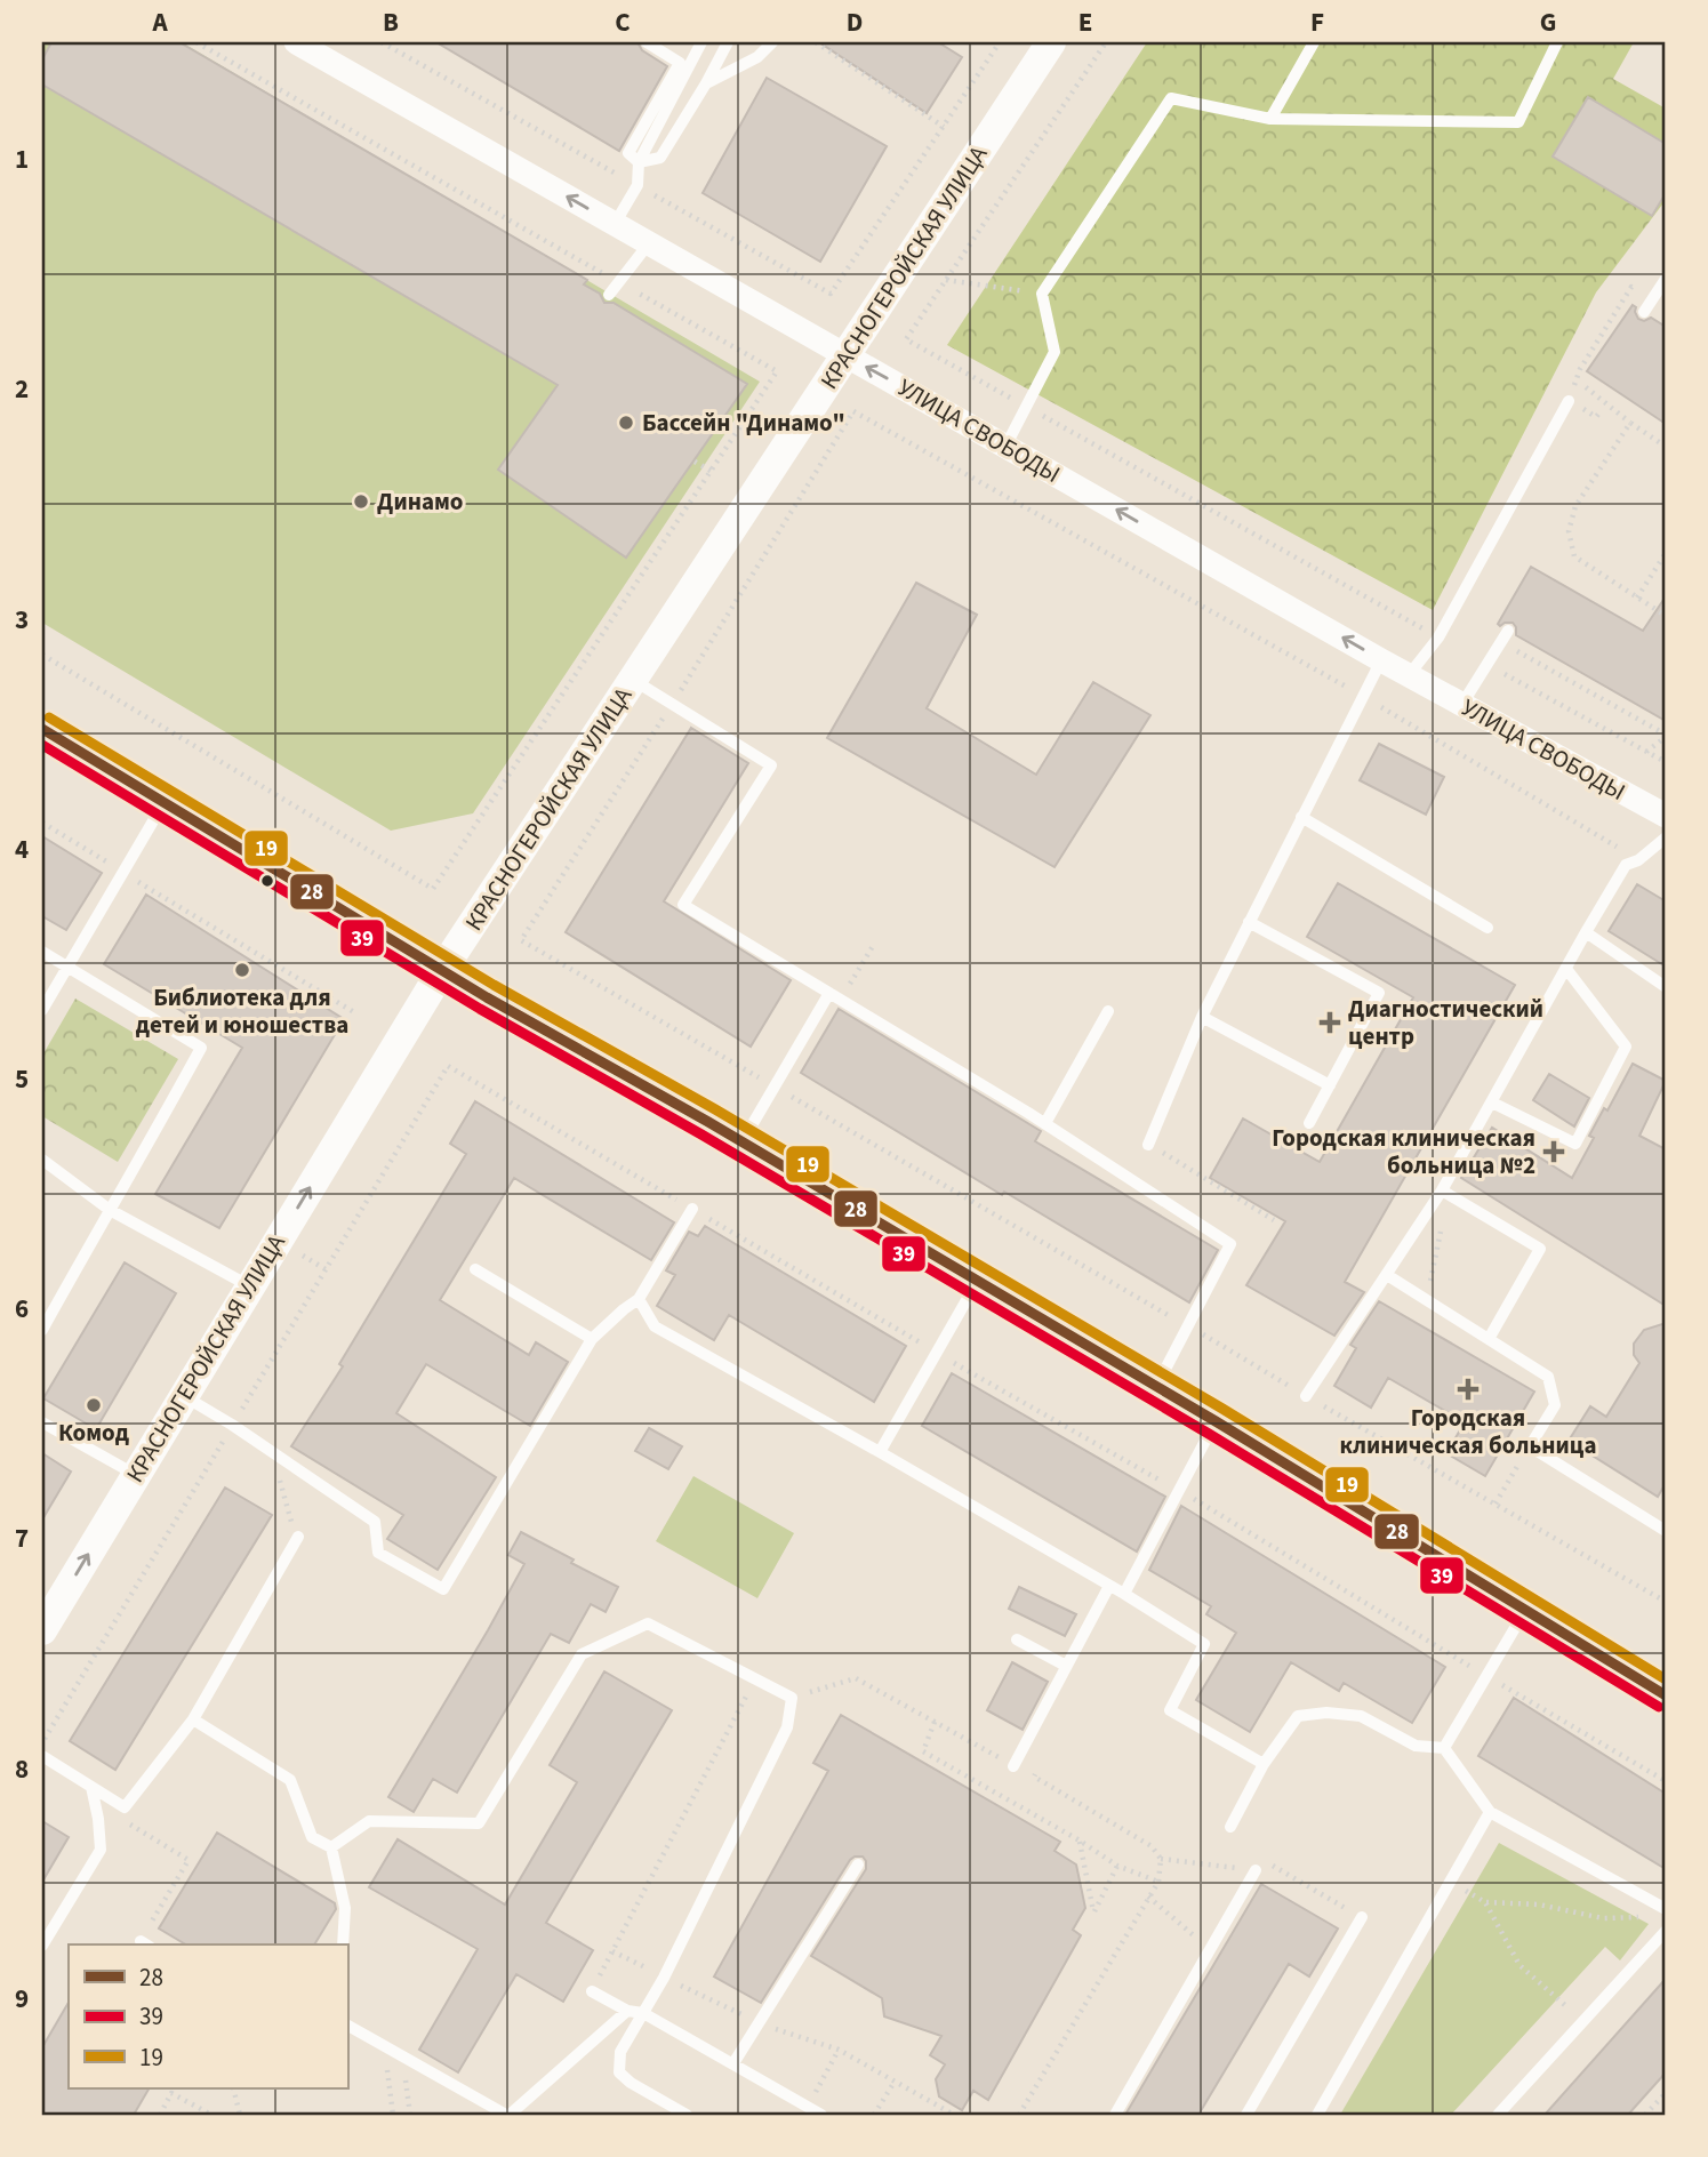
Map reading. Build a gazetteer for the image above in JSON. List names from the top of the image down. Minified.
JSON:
{"streets":{"street":["КРАСНОГЕРОЙСКАЯ УЛИЦА","УЛИЦА СВОБОДЫ"]},"crossings":[["КРАСНОГЕРОЙСКАЯ УЛИЦА","УЛИЦА СВОБОДЫ"]],"one_way":["УЛИЦА СВОБОДЫ"],"places":{"other":["Бассейн \"Динамо\"","Динамо","Библиотека для детей и юношества","Комод"],"health":["Диагностический центр","Городская клиническая больница №2","Городская клиническая больница"]},"lines":["transit line 19","transit line 28","transit line 39"],"legend":["28","39","19"],"grid":{"columns":["A","B","C","D","E","F","G"],"rows":["1","2","3","4","5","6","7","8","9"]}}
